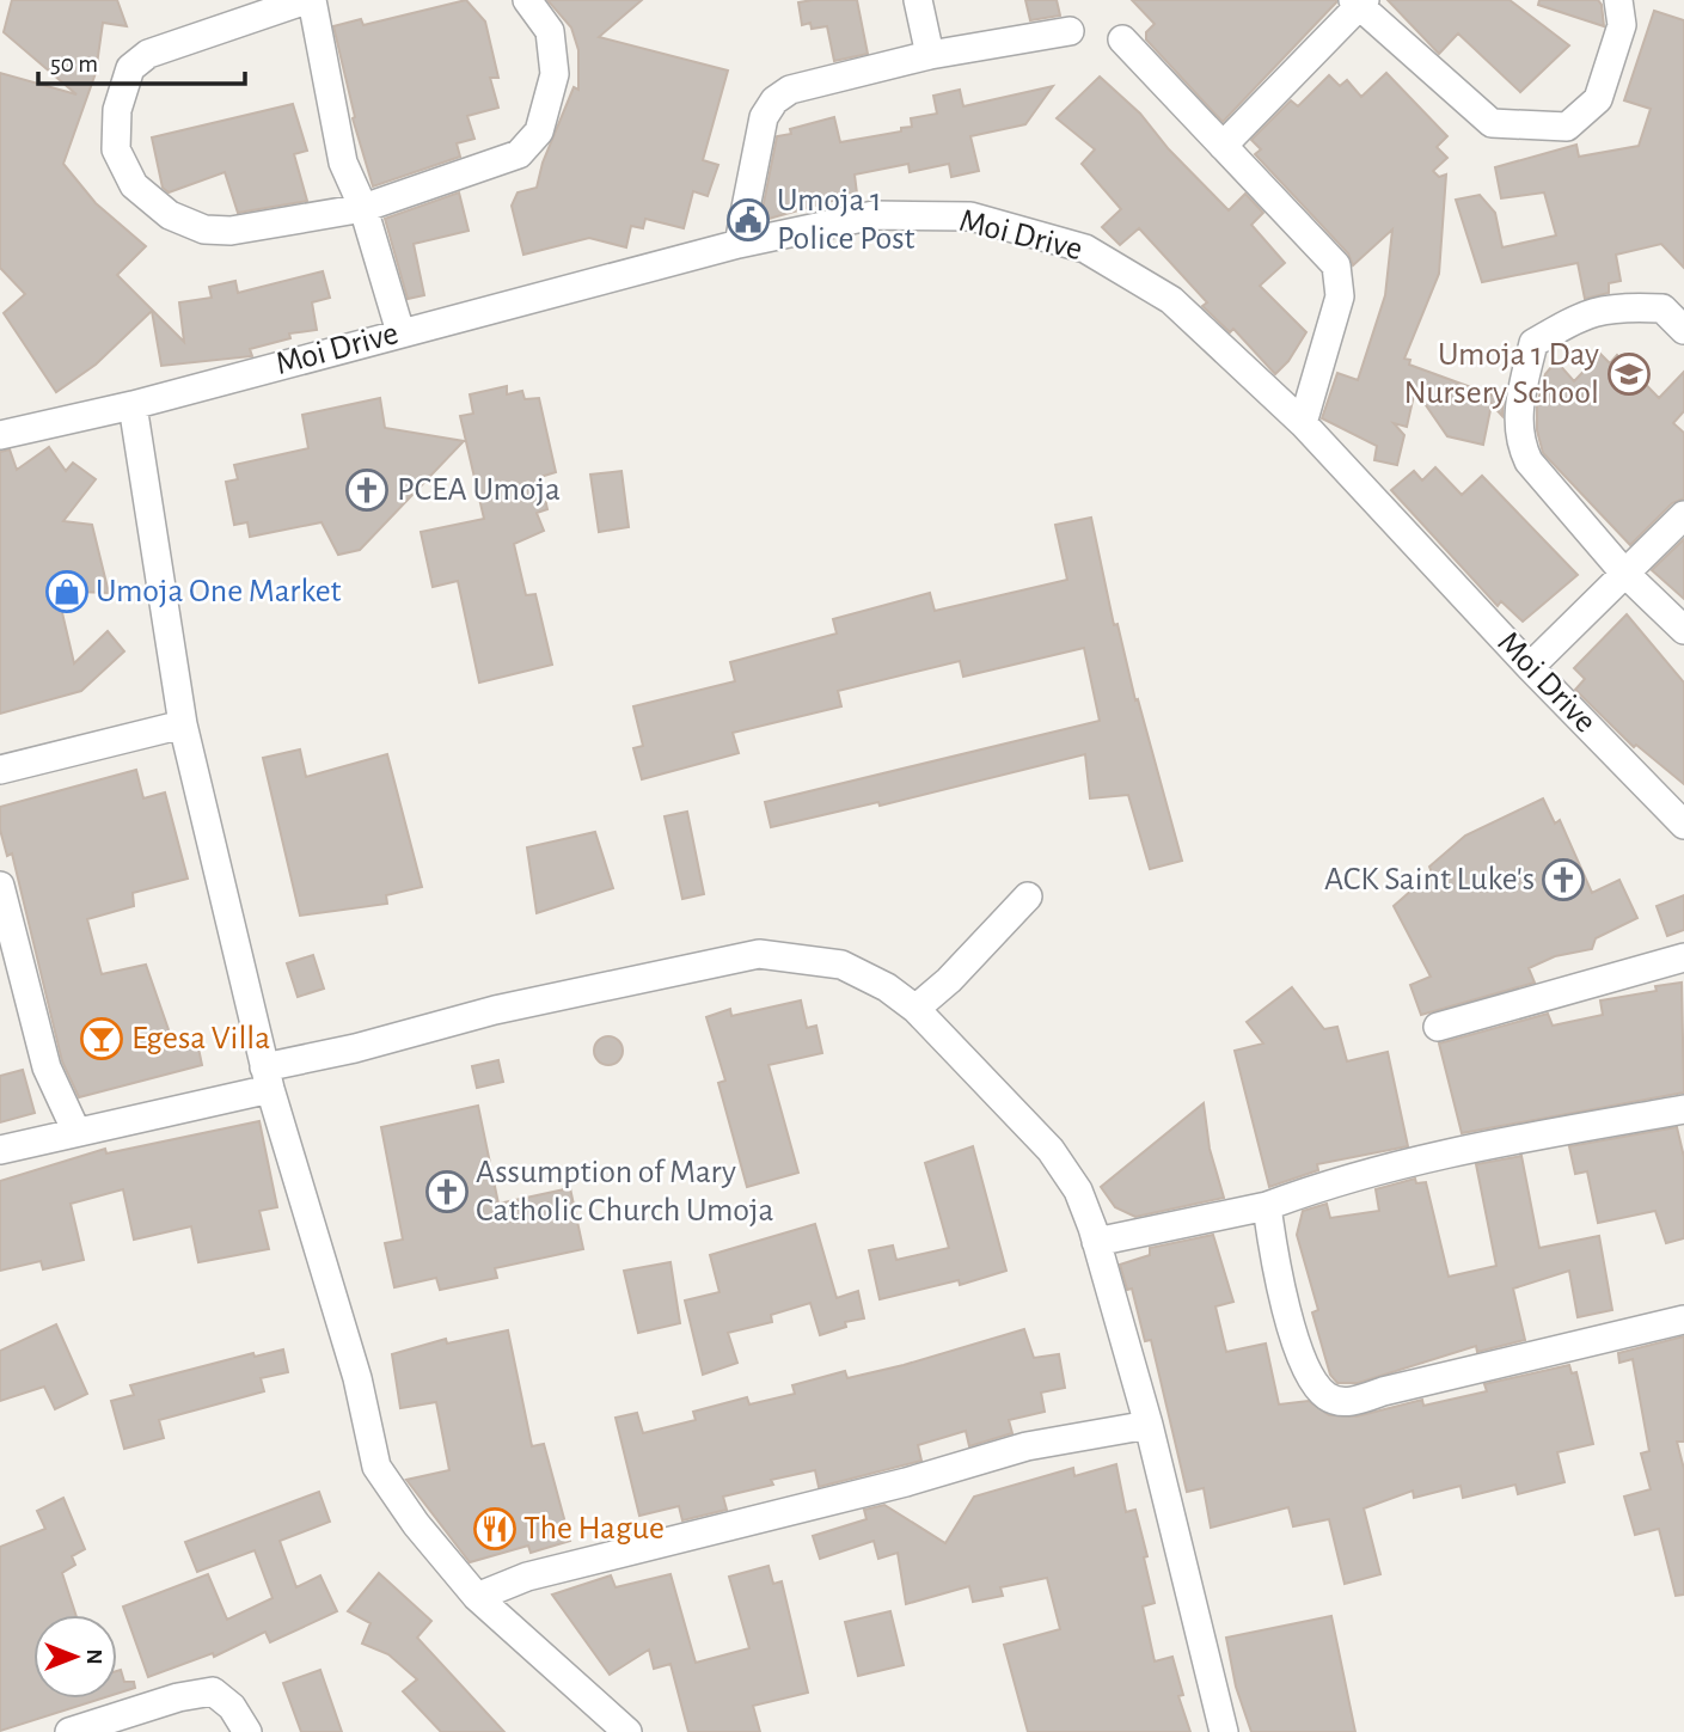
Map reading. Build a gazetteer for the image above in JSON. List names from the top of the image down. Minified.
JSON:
{"streets":{"street":["Moi Drive"]},"places":{"public building":["Umoja 1 Police Post"],"school or university":["Umoja 1 Day Nursery School"],"church":["PCEA Umoja","ACK Saint Luke's","Assumption of Mary Catholic Church Umoja"],"shop":["Umoja One Market"],"bar":["Egesa Villa"],"restaurant":["The Hague"]},"scale_bar":"50 m","north":"right"}
